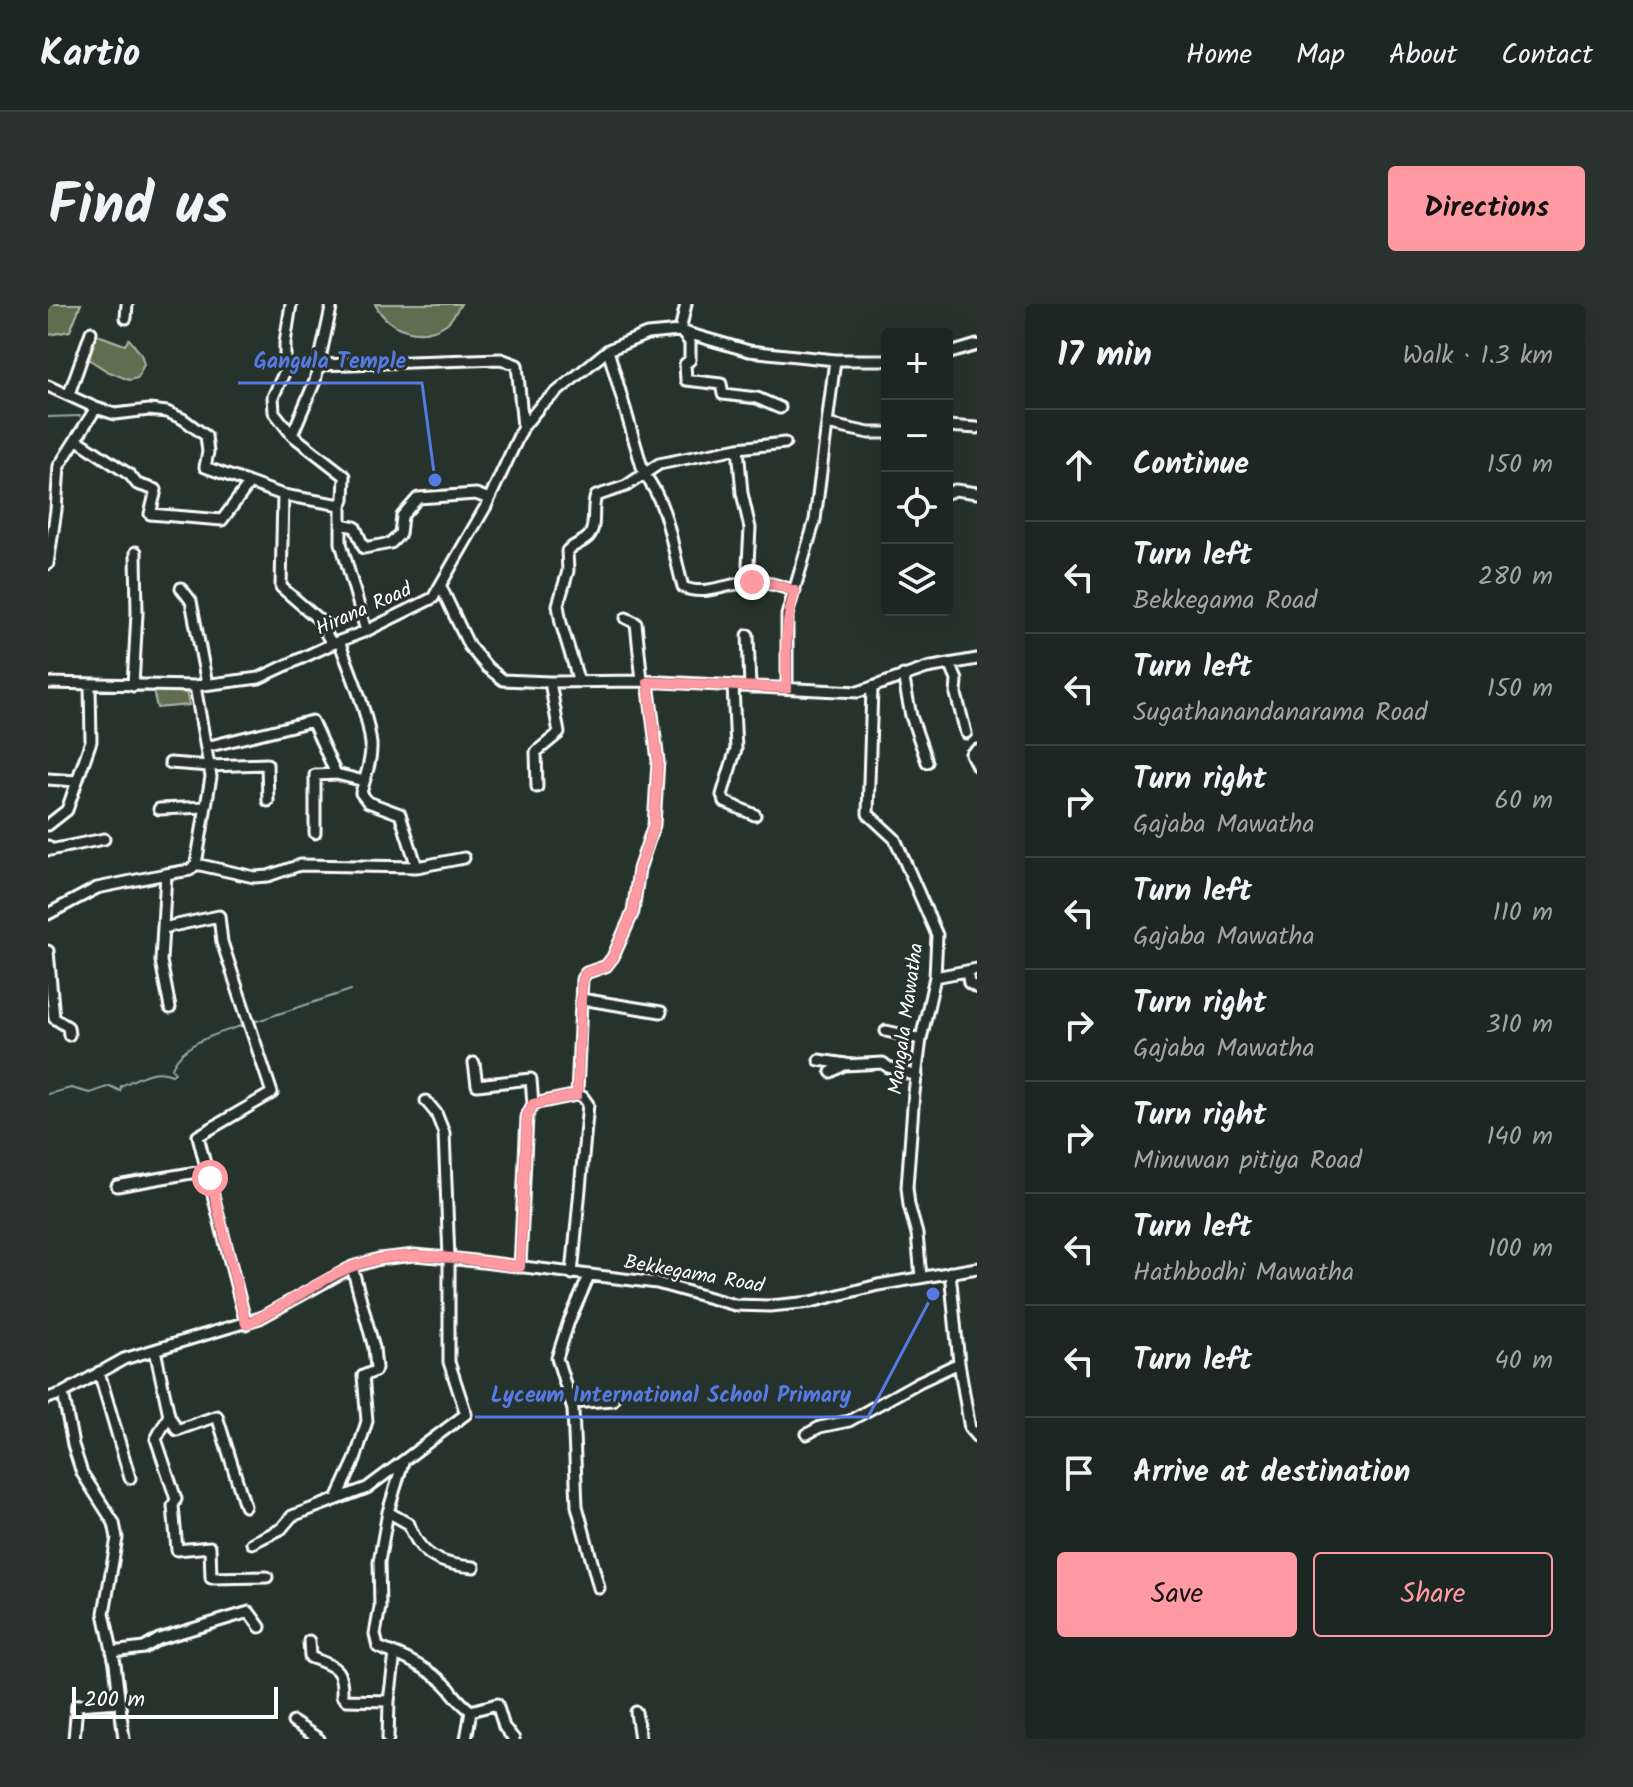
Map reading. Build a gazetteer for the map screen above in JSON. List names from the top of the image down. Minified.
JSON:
{"streets":{"street":["Hirana Road","Mangala Mawatha","Bekkegama Road"]},"crossings":[["Mangala Mawatha","Bekkegama Road"]],"places":["Gangula Temple","Lyceum International School Primary"],"scale_bar":"200 m","page":{"header":"Kartio","nav":["Home","Map","About","Contact"],"title":"Find us","buttons":["Directions",["Save","Share"]],"heading":["17 min","Walk · 1.3 km"],"map_buttons":["+","−"],"list":[["Continue","150 m"],["Turn left","Bekkegama Road","280 m"],["Turn left","Sugathanandanarama Road","150 m"],["Turn right","Gajaba Mawatha","60 m"],["Turn left","Gajaba Mawatha","110 m"],["Turn right","Gajaba Mawatha","310 m"],["Turn right","Minuwan pitiya Road","140 m"],["Turn left","Hathbodhi Mawatha","100 m"],["Turn left","40 m"],"Arrive at destination"],"scale":"200 m"}}
